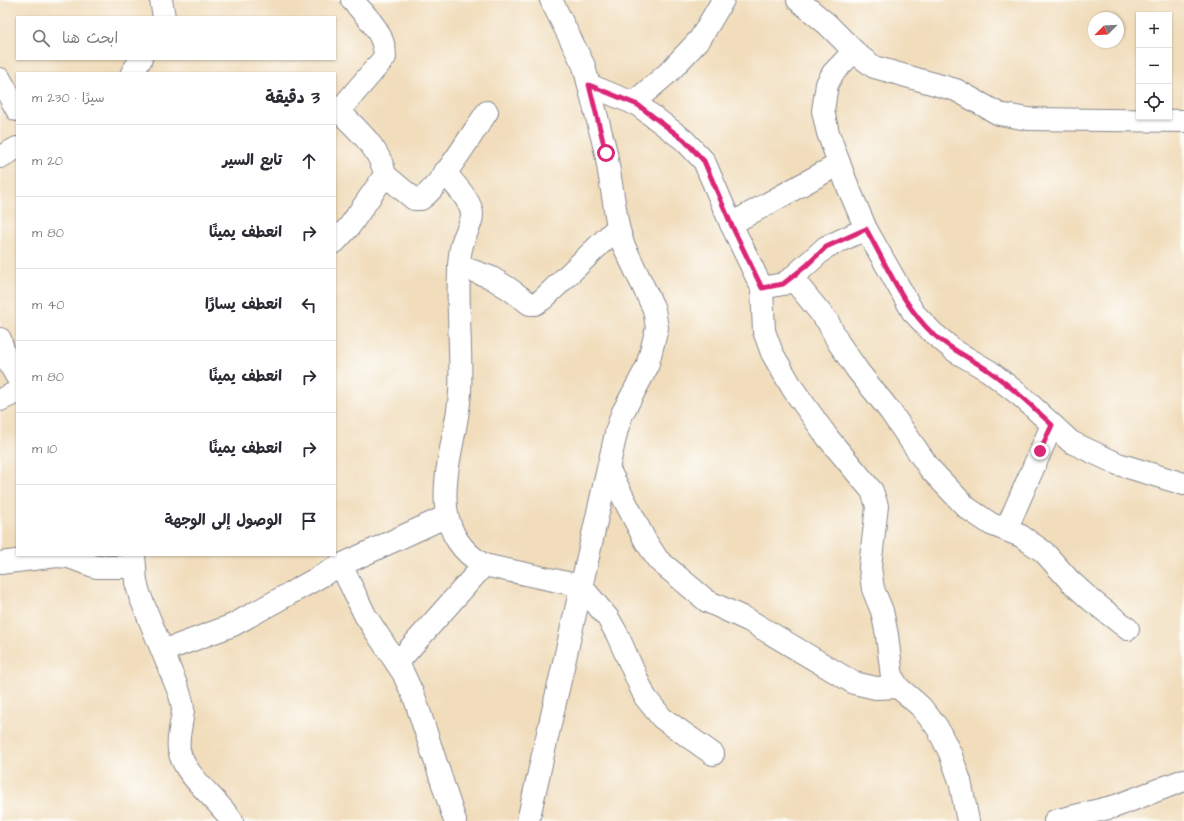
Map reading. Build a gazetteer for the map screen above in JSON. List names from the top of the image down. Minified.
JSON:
{"north":"bottom left","page":{"map_buttons":["+","−"],"search":"ابحث هنا","heading":["3 دقيقة","سيرًا · 230 m"],"list":[["تابع السير","20 m"],["انعطف يمينًا","80 m"],["انعطف يسارًا","40 m"],["انعطف يمينًا","80 m"],["انعطف يمينًا","10 m"],"الوصول إلى الوجهة"]}}
